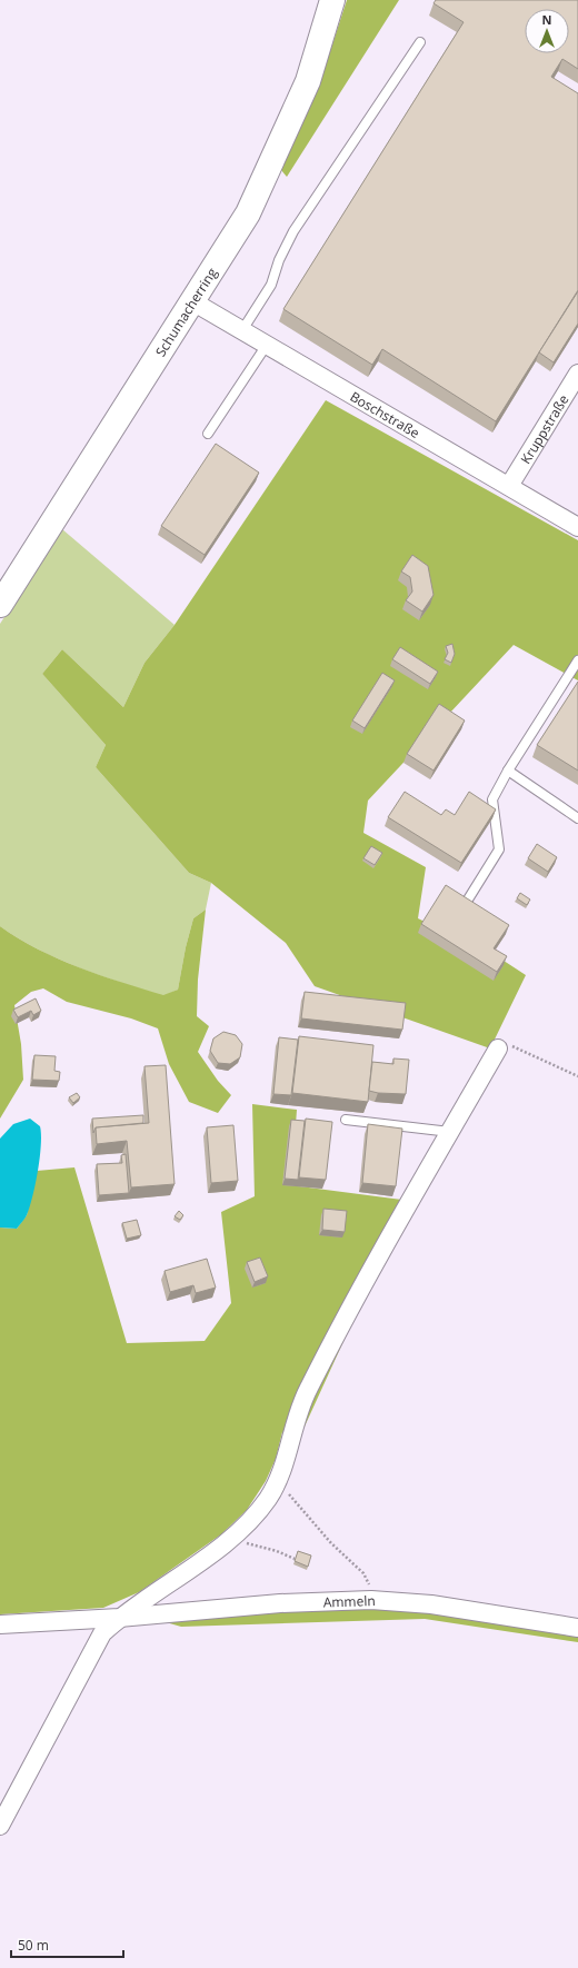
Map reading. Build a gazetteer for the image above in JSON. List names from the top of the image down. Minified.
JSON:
{"streets":{"main road":["Schumacherring"],"street":["Boschstraße","Kruppstraße","Ammeln"]},"crossings":[["Schumacherring","Boschstraße"],["Boschstraße","Kruppstraße"]],"scale_bar":"50 m","north":"top"}
